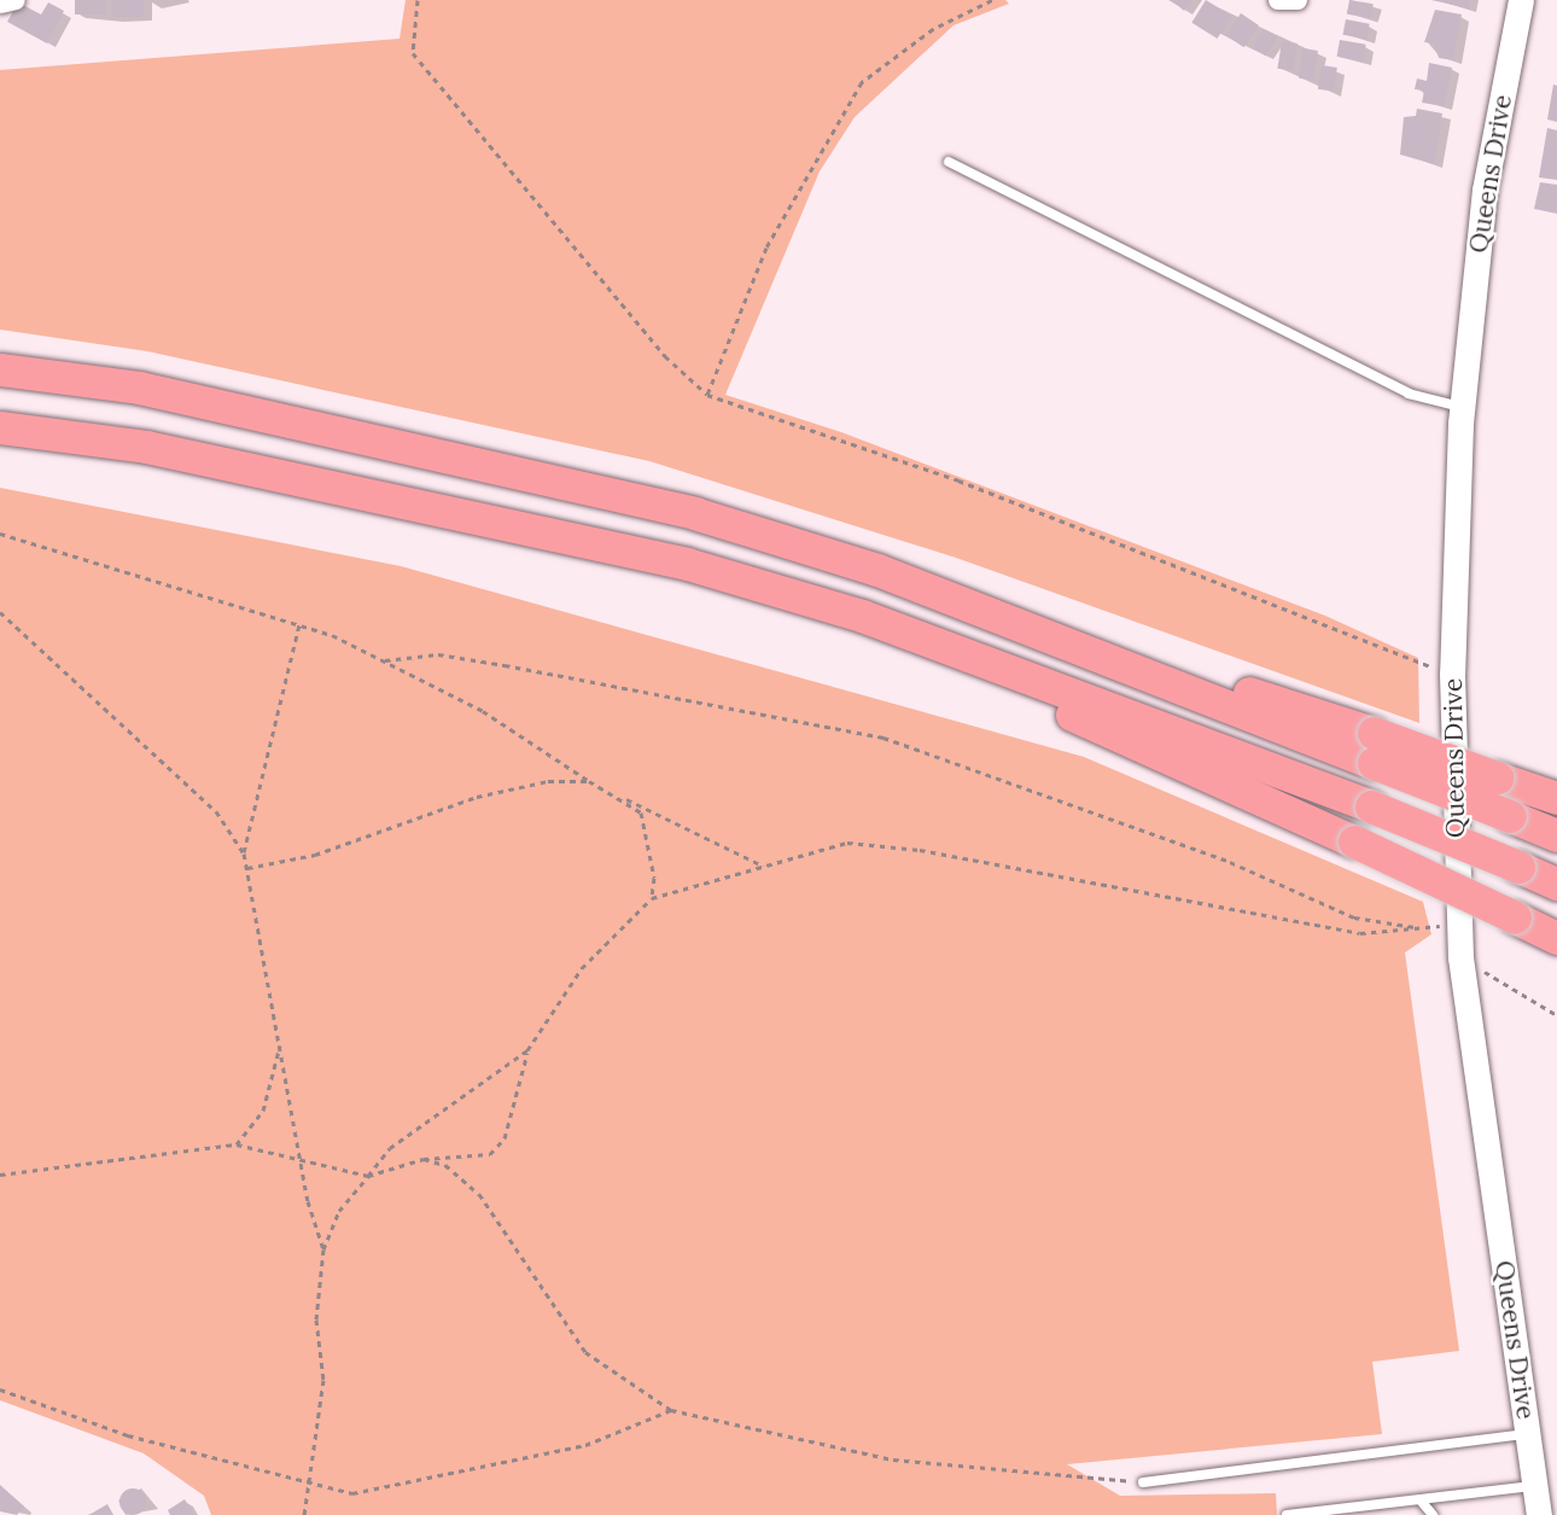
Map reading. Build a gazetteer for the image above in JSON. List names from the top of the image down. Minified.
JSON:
{"streets":{"street":["Queens Drive"]}}
